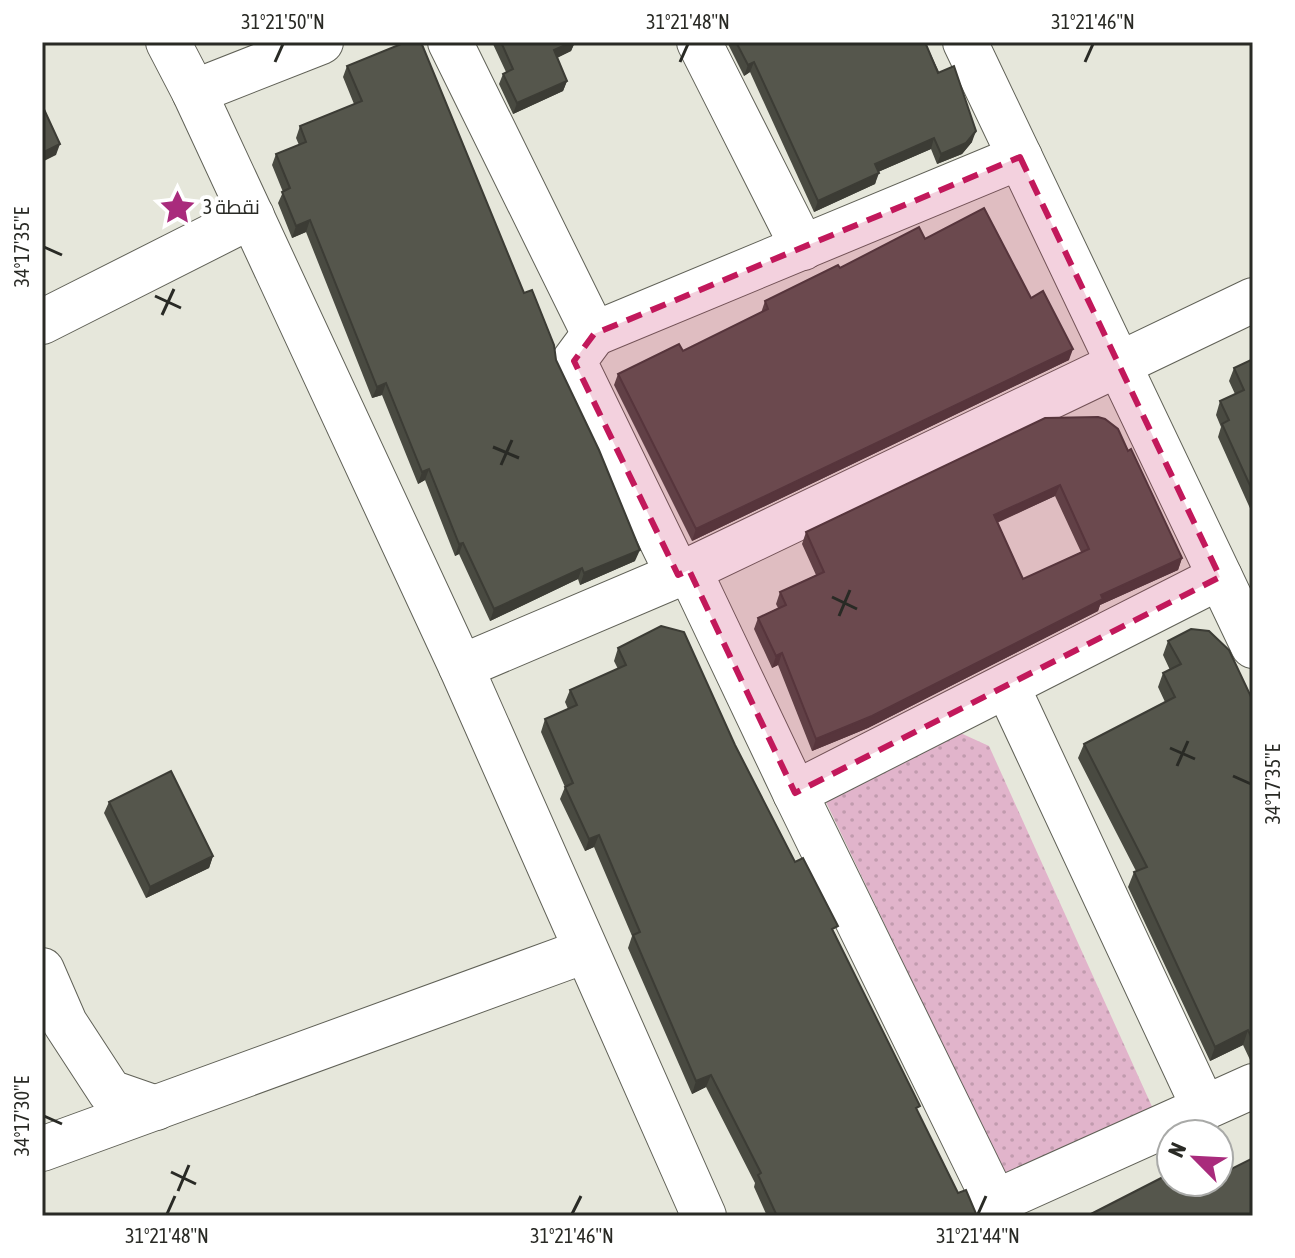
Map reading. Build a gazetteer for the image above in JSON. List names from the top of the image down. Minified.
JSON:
{"places":{"place":["نقطة 3"]},"north":"top left","coordinates":["31°21'50\"N","31°21'48\"N","31°21'46\"N","34°17'35\"E","34°17'30\"E","31°21'44\"N"]}
